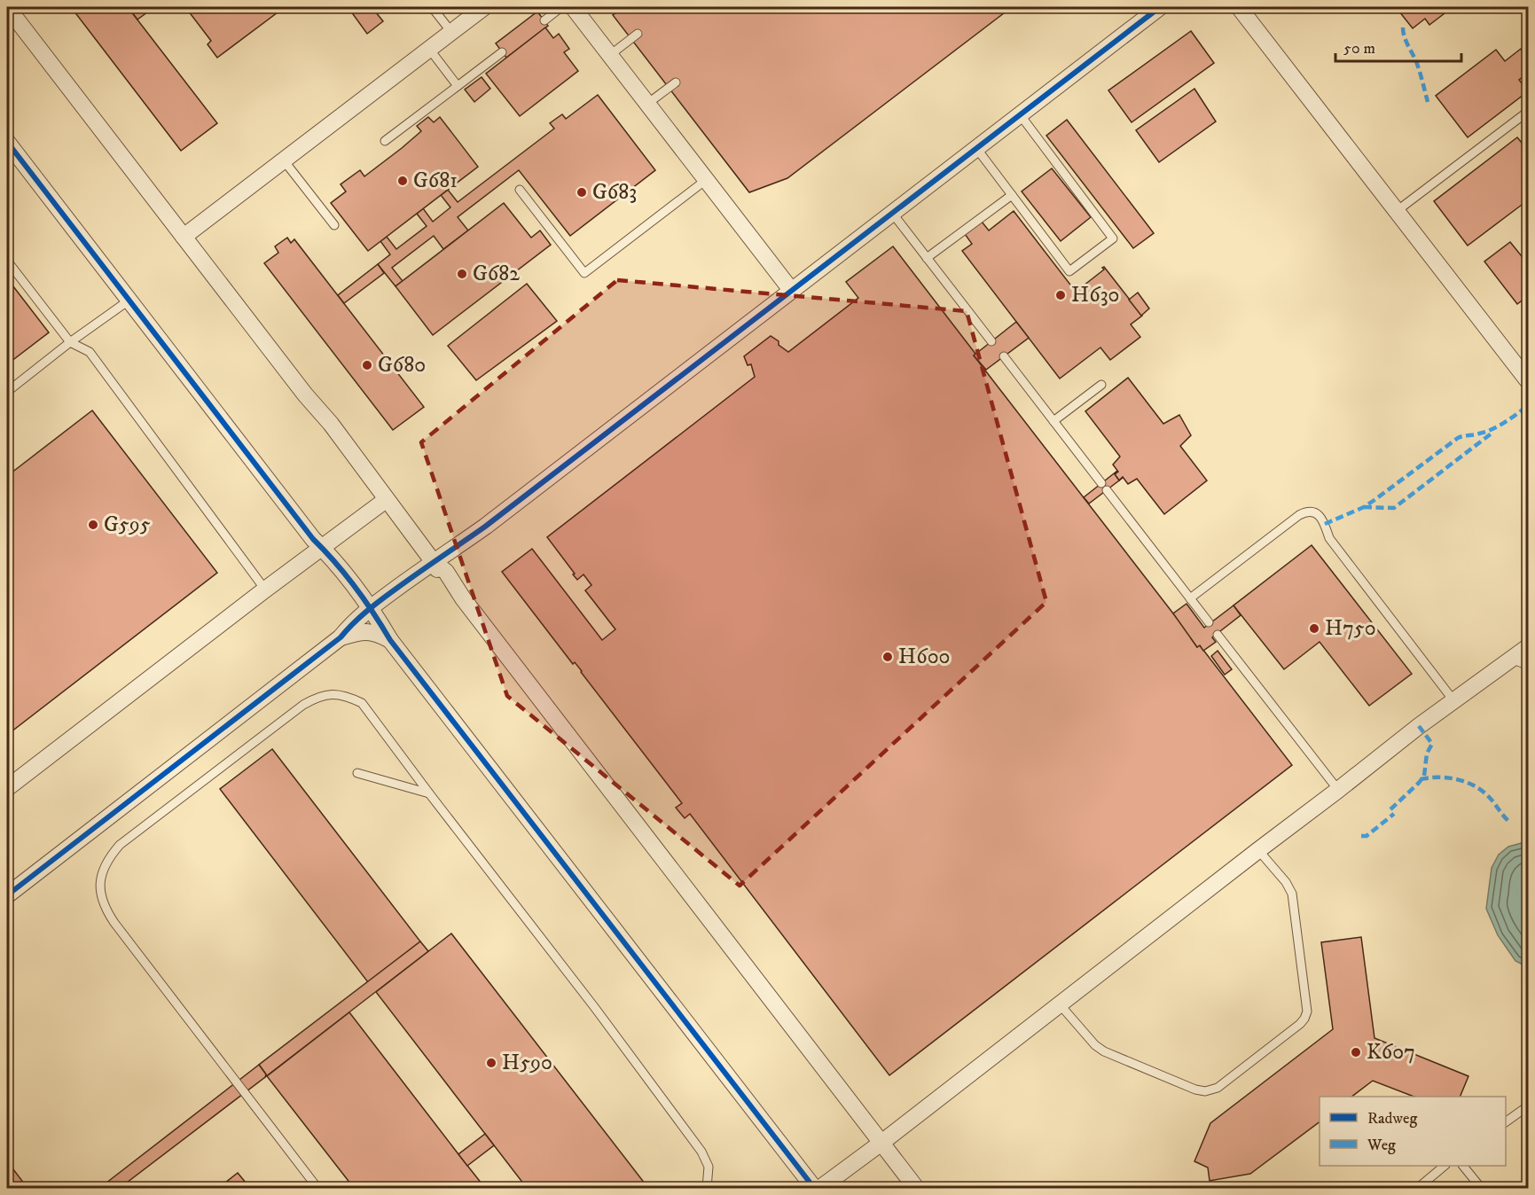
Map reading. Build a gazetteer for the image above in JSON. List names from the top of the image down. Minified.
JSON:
{"places":["G681","G683","G682","H630","G680","G595","H750","H600","K607","H590"],"legend":["Radweg","Weg"],"scale_bar":"50 m"}
